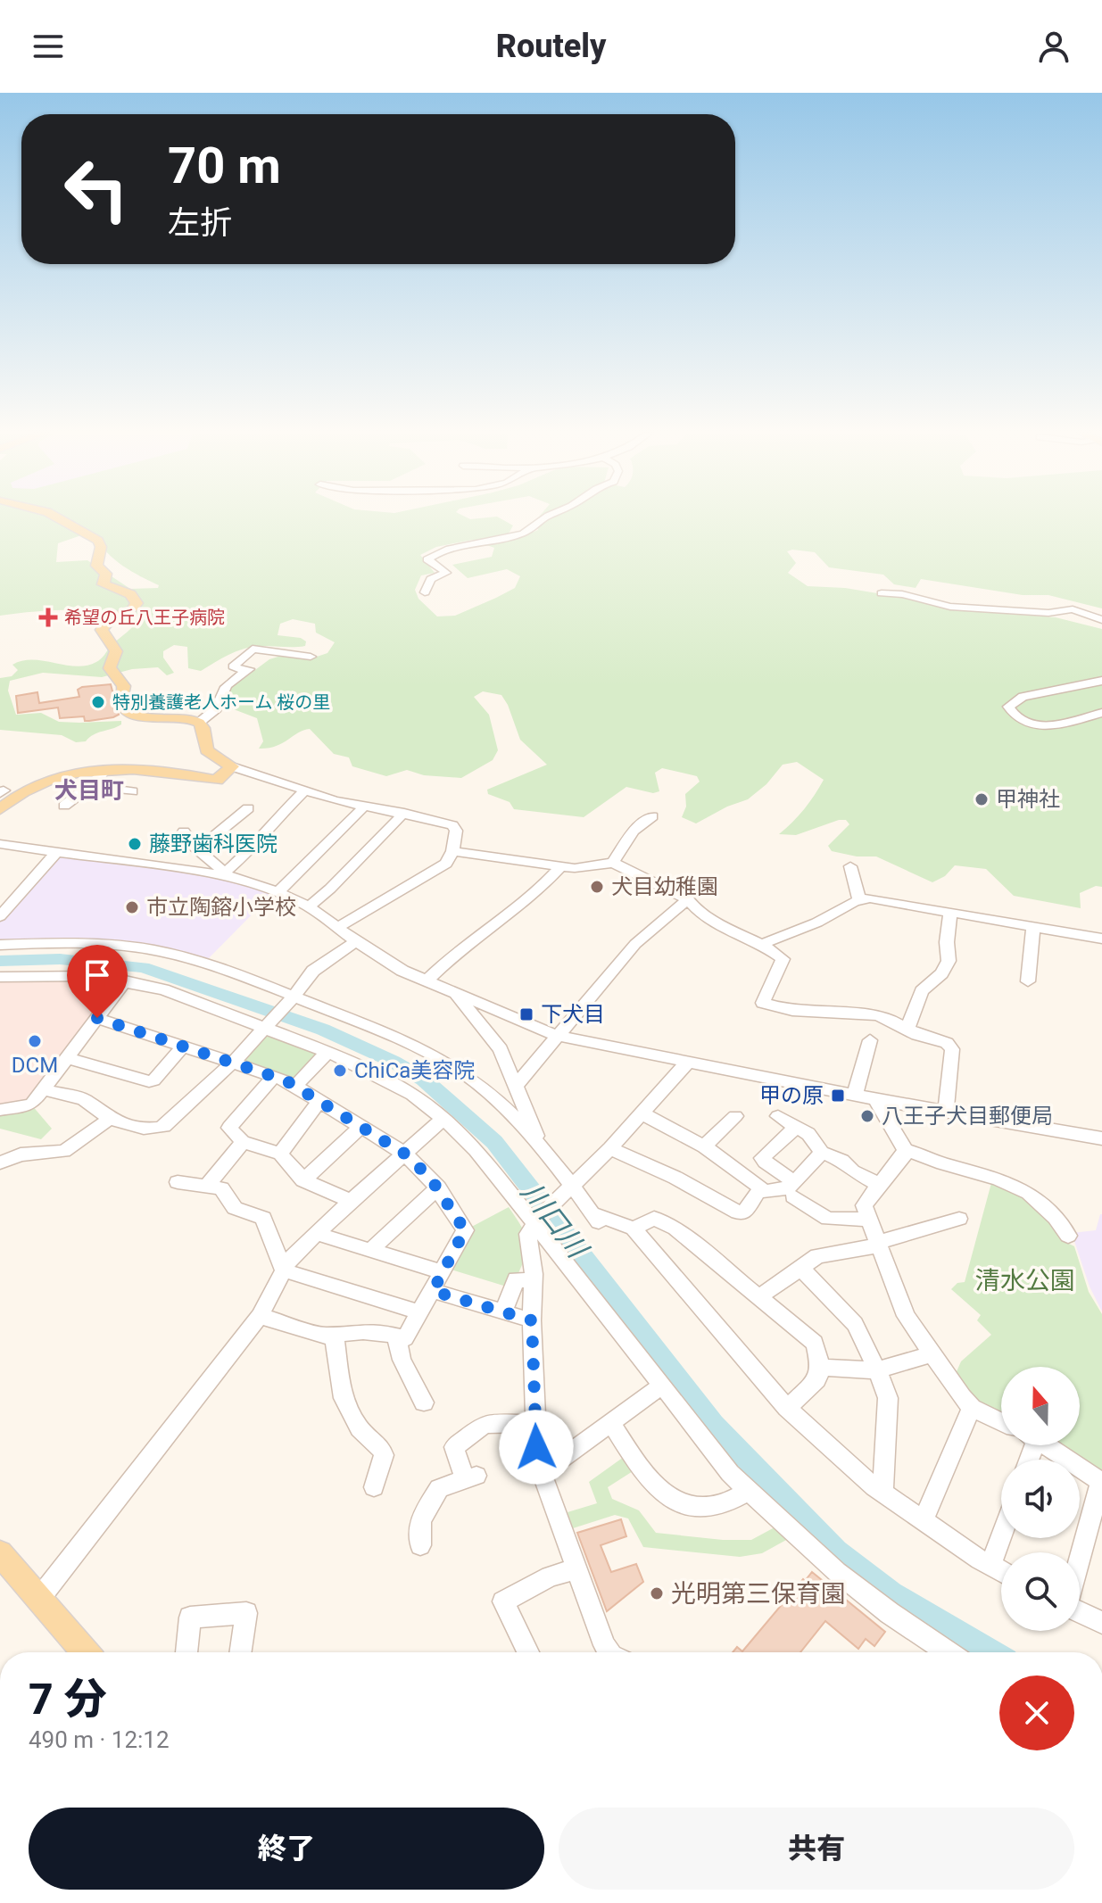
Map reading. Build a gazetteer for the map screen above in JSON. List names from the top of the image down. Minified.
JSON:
{"districts":["犬目町"],"water":["川口川"],"parks":["清水公園"],"places":{"health":["希望の丘八王子病院"],"other":["特別養護老人ホーム 桜の里","甲神社","藤野歯科医院","犬目幼稚園","市立陶鎔小学校","DCM","ChiCa美容院","八王子犬目郵便局","光明第三保育園"],"transit":["下犬目","甲の原"]},"north":"top","page":{"header":"Routely","turn":["70 m","左折"],"heading":["7 分","490 m · 12:12"],"buttons":["終了","共有"]}}
